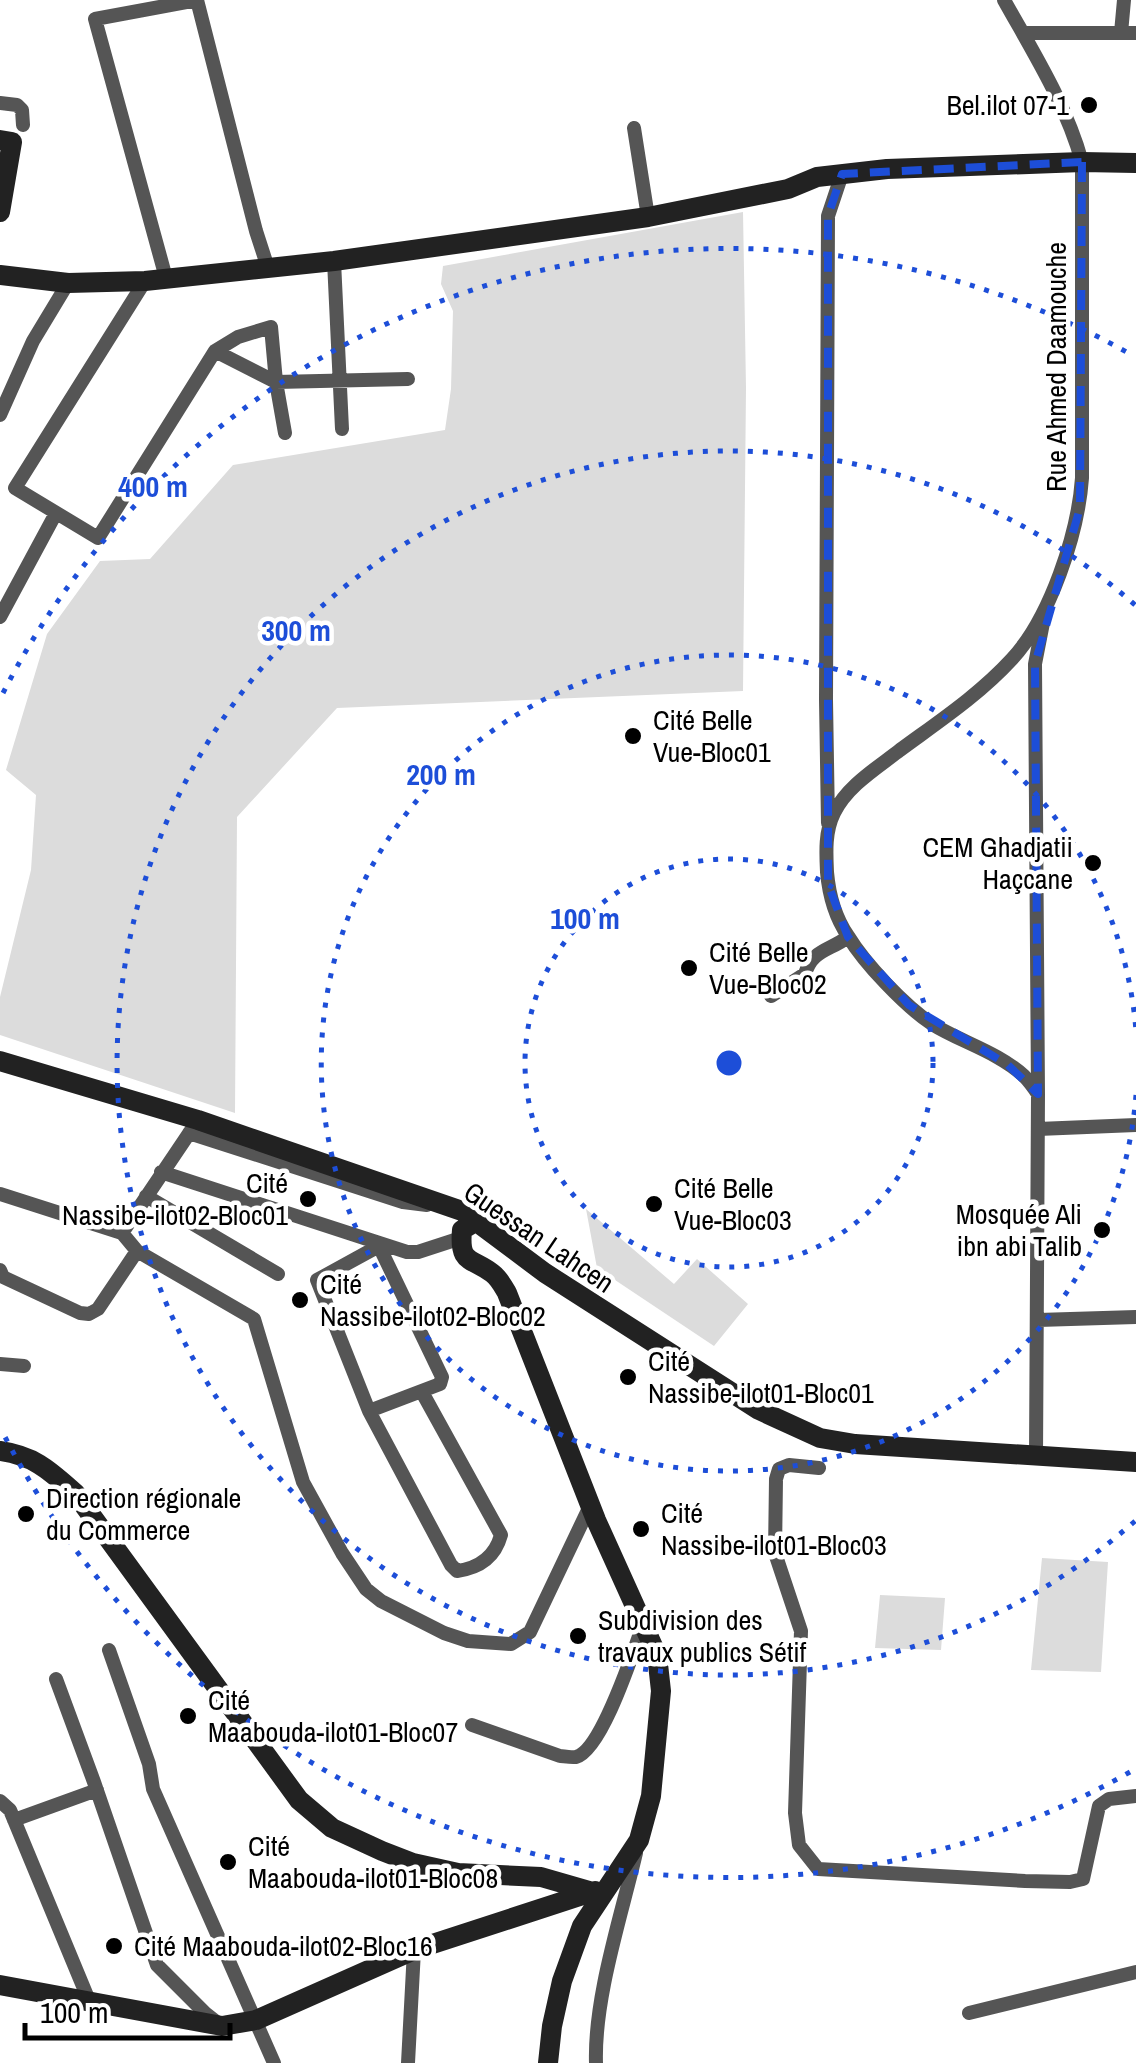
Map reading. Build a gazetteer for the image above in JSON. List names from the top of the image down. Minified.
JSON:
{"streets":{"street":["Rue Ahmed Daamouche","Guessan Lahcen"]},"places":["Bel.ilot 07-1","Cité Belle Vue-Bloc01","CEM Ghadjatii Haçcane","Cité Belle Vue-Bloc02","Cité Nassibe-ilot02-Bloc01","Cité Belle Vue-Bloc03","Mosquée Ali ibn abi Talib","Cité Nassibe-ilot02-Bloc02","Cité Nassibe-ilot01-Bloc01","Direction régionale du Commerce","Cité Nassibe-ilot01-Bloc03","Subdivision des travaux publics Sétif","Cité Maabouda-ilot01-Bloc07","Cité Maabouda-ilot01-Bloc08","Cité Maabouda-ilot02-Bloc16"],"scale_bar":"100 m","rings":["400 m","300 m","200 m","100 m"]}
